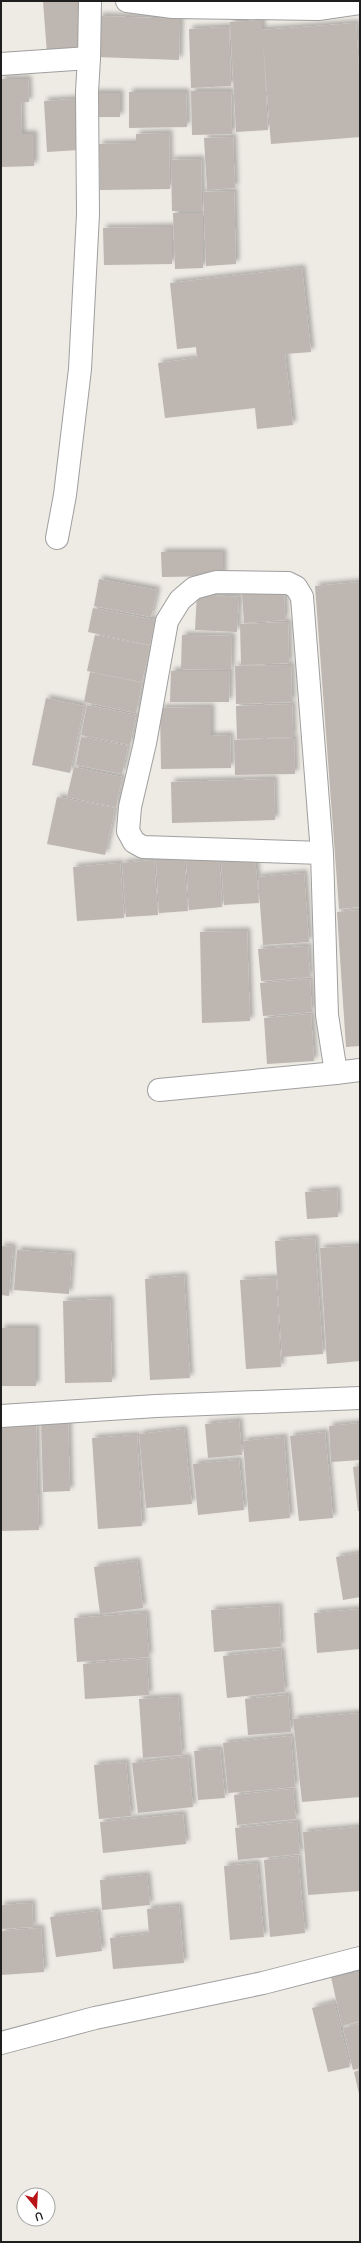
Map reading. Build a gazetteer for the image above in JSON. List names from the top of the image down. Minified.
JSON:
{"north":"bottom"}
